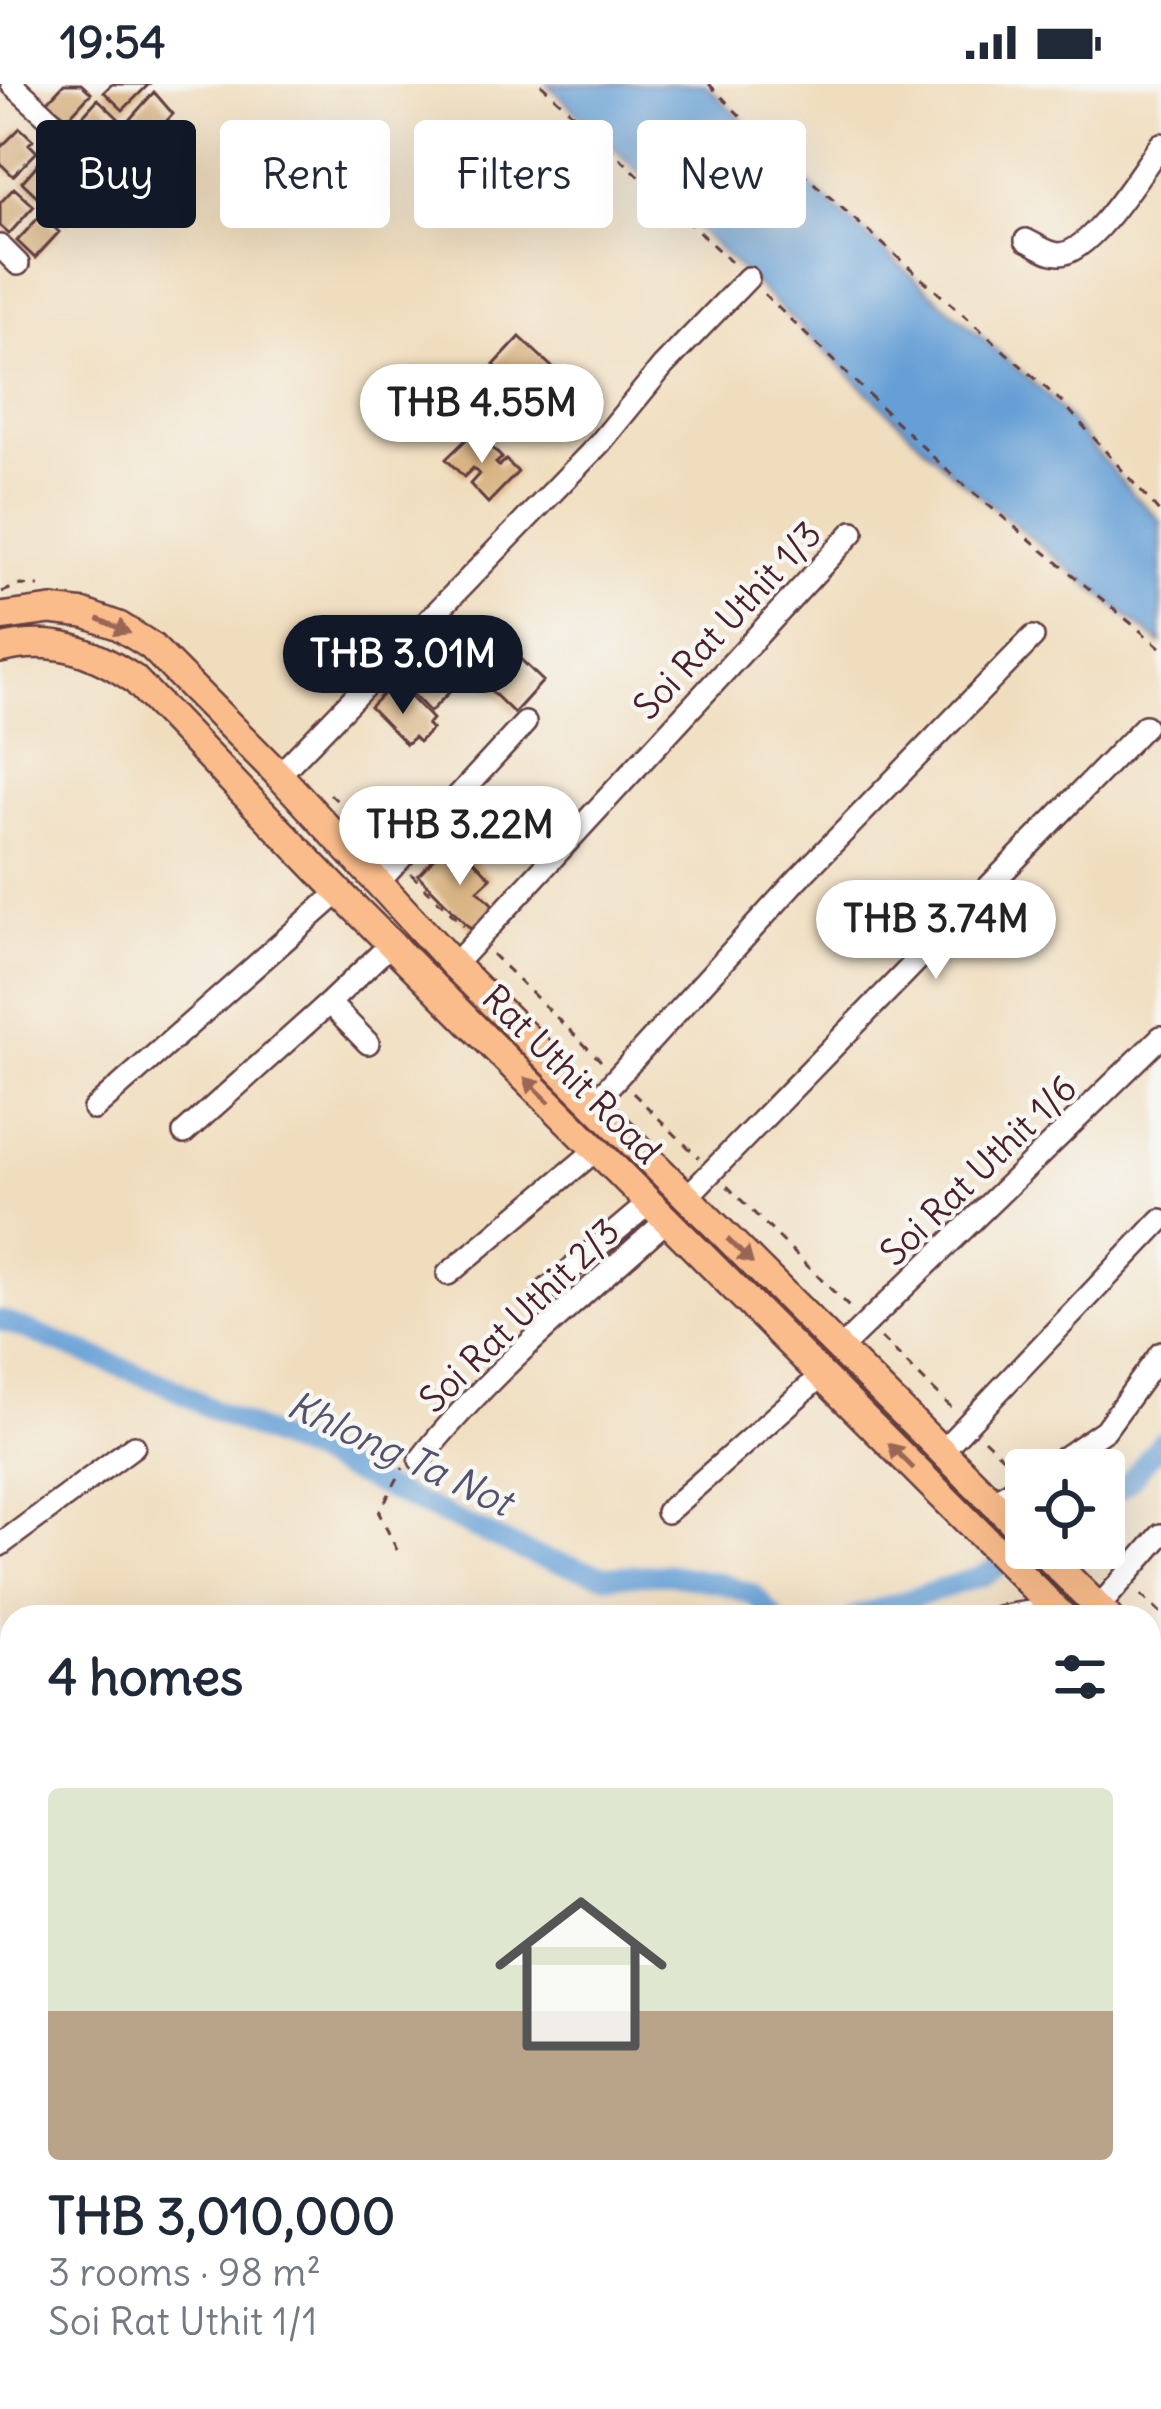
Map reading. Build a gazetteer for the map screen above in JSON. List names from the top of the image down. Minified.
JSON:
{"streets":{"main road":["Rat Uthit Road"],"street":["Soi Rat Uthit 1/3","Soi Rat Uthit 1/6","Soi Rat Uthit 2/3"]},"crossings":[["Soi Rat Uthit 1/3","Rat Uthit Road"],["Rat Uthit Road","Soi Rat Uthit 1/6"],["Rat Uthit Road","Soi Rat Uthit 2/3"]],"water":["Khlong Ta Not"],"page":{"status":"19:54","chip":["Buy","Rent","Filters","New"],"price":["THB 4.55M","THB 3.01M","THB 3.22M","THB 3.74M"],"heading":"4 homes","list":[{"name":"THB 3,010,000","note":"3 rooms · 98 m² · Soi Rat Uthit 1/1"}]}}
